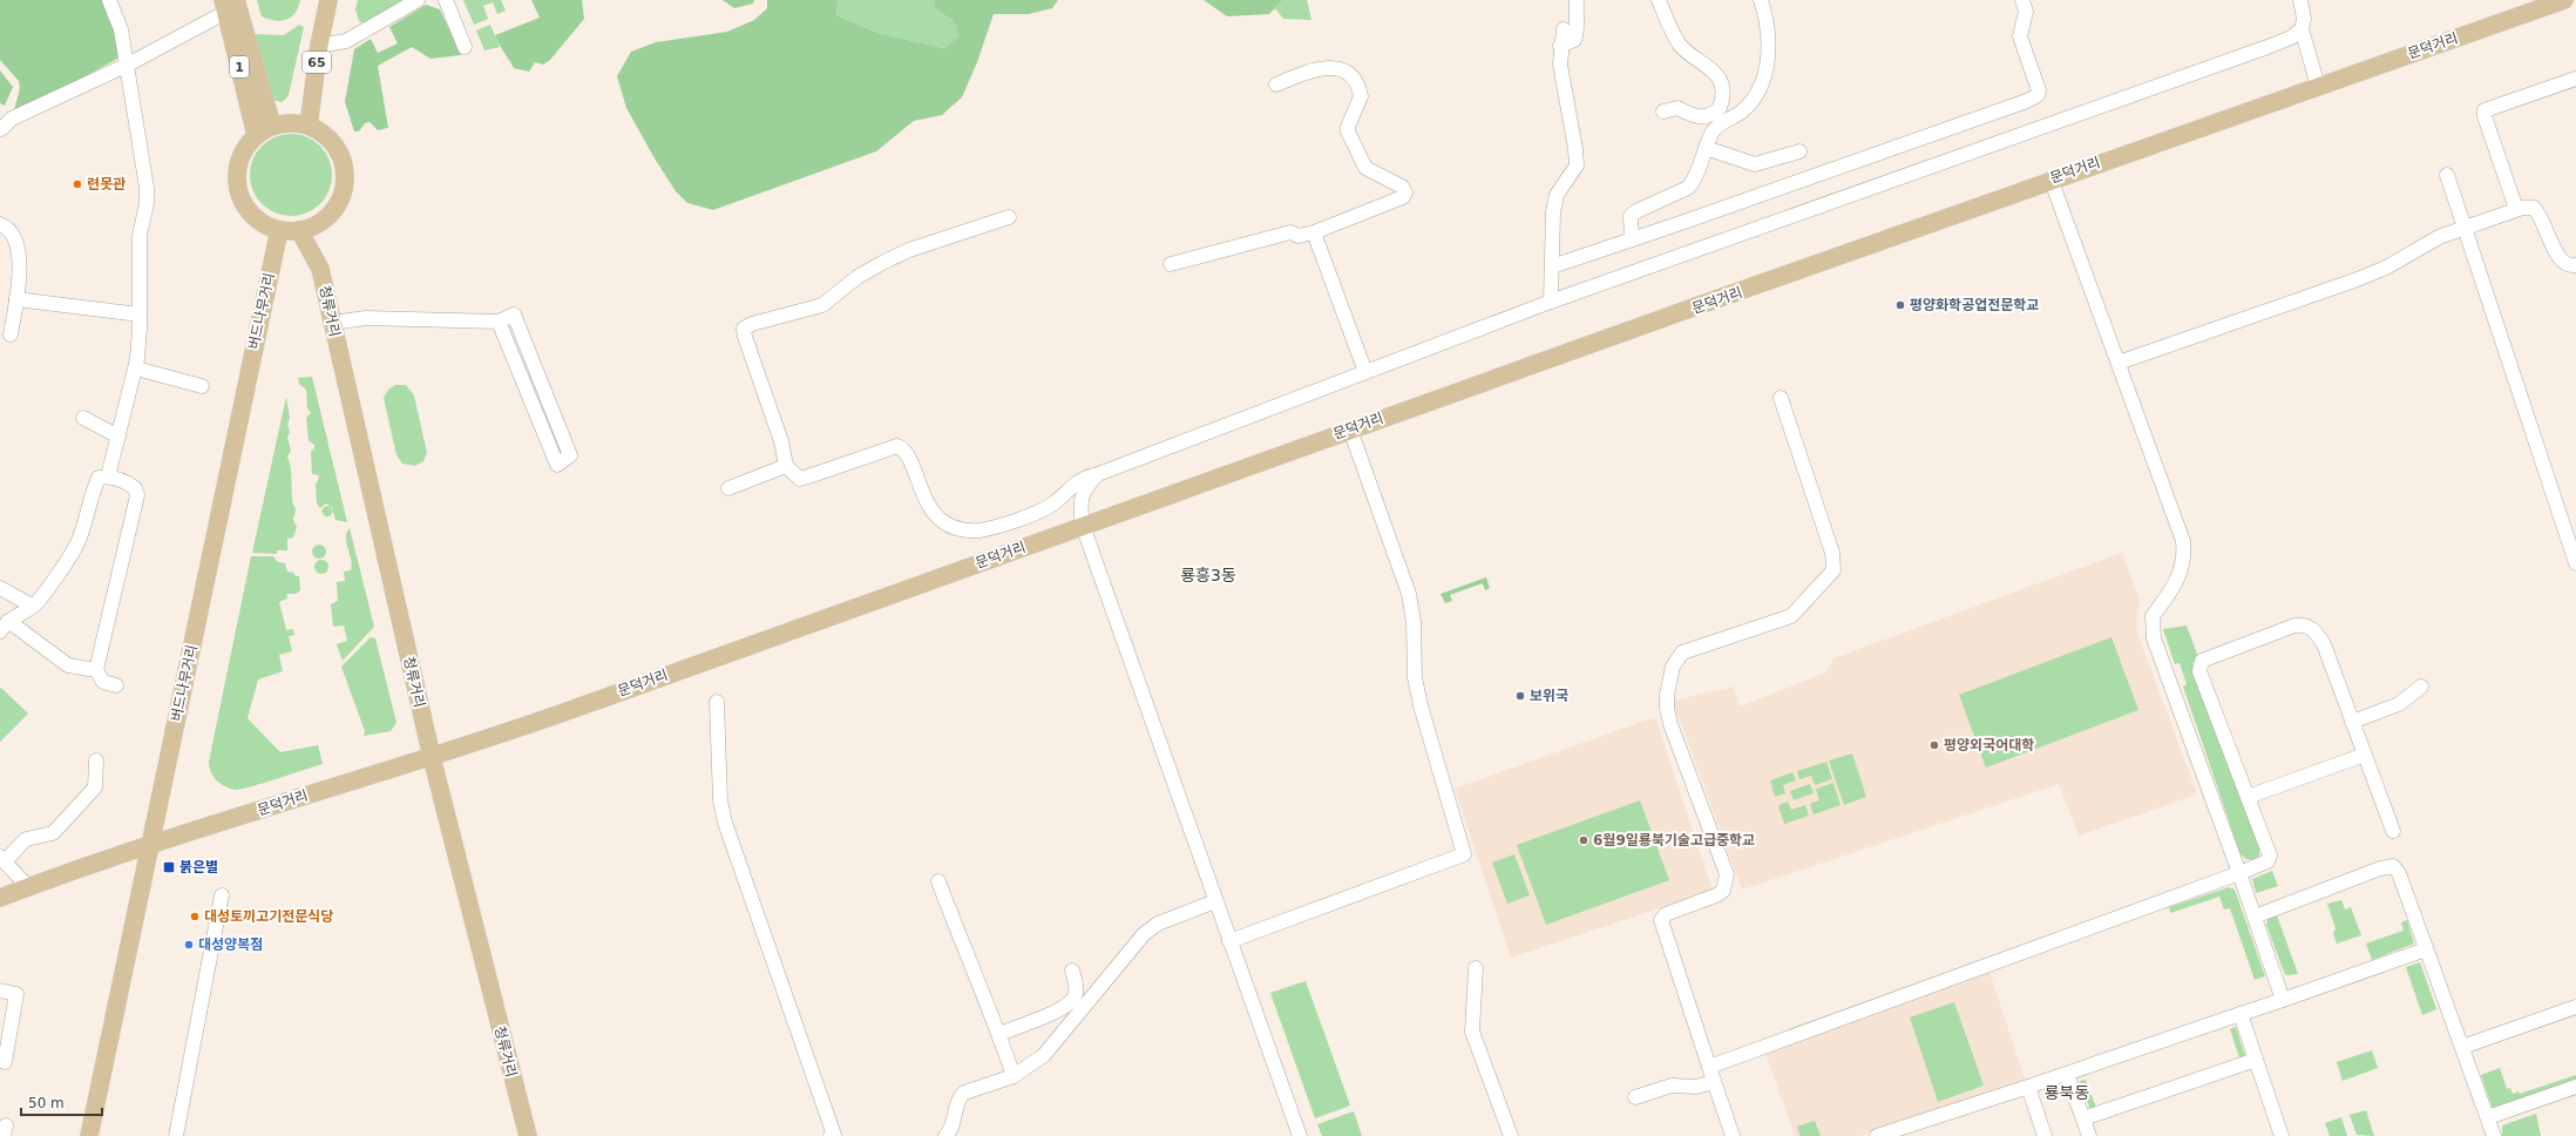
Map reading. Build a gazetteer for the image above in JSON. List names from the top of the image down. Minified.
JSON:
{"streets":{"main road":["문덕거리","65","1","버드나무거리","청류거리"]},"crossings":[["문덕거리","버드나무거리"],["문덕거리","청류거리"],["65","1"],["65","버드나무거리"],["65","청류거리"],["1","버드나무거리"],["1","청류거리"],["버드나무거리","청류거리"]],"districts":["룡흥3동","룡북동"],"places":{"other":["련못관","평양화학공업전문학교","보위국","평양외국어대학","6월9일룡북기술고급중학교","대성토끼고기전문식당","대성양복점"],"transit":["붉은별"]},"scale_bar":"50 m"}
